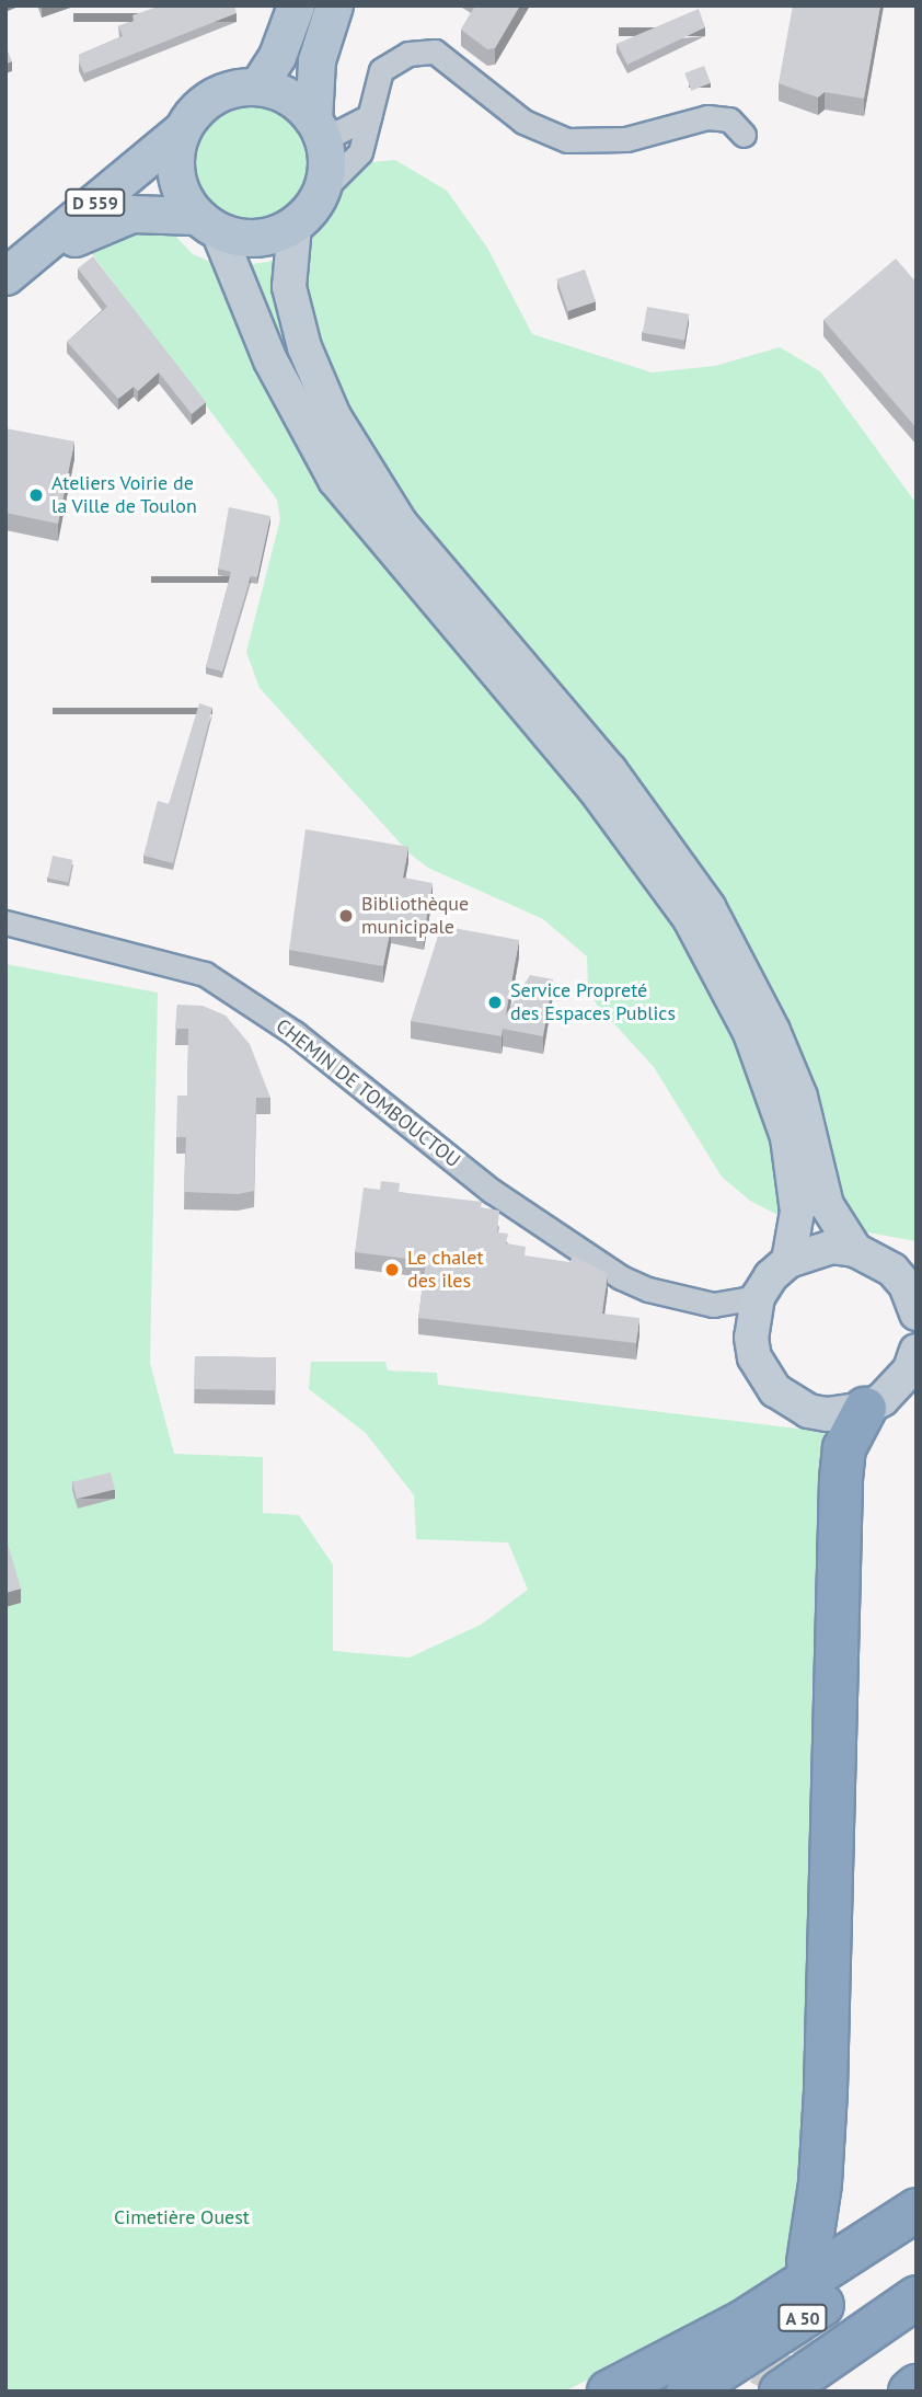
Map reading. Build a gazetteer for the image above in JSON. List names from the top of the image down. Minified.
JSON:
{"streets":{"highway":["A 50"],"main road":["D 559"],"street":["CHEMIN DE TOMBOUCTOU"]},"parks":["Cimetière Ouest"],"places":["Ateliers Voirie de la Ville de Toulon","Bibliothèque municipale","Service Propreté des Espaces Publics","Le chalet des iles"]}
